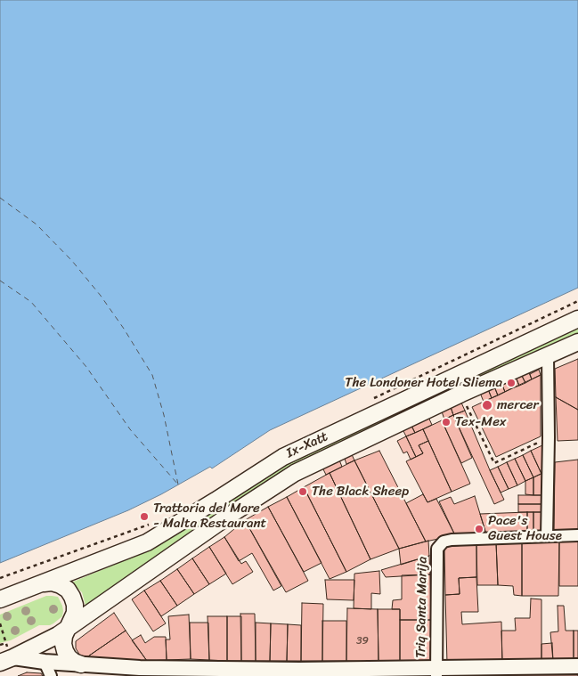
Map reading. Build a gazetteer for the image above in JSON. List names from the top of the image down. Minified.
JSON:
{"streets":{"main road":["Ix-Xatt"],"street":["Triq Santa Marija"]},"places":["The Londoner Hotel Sliema","mercer","Tex-Mex","The Black Sheep","Trattoria del Mare - Malta Restaurant","Pace's Guest House"],"house_numbers":["39"]}
